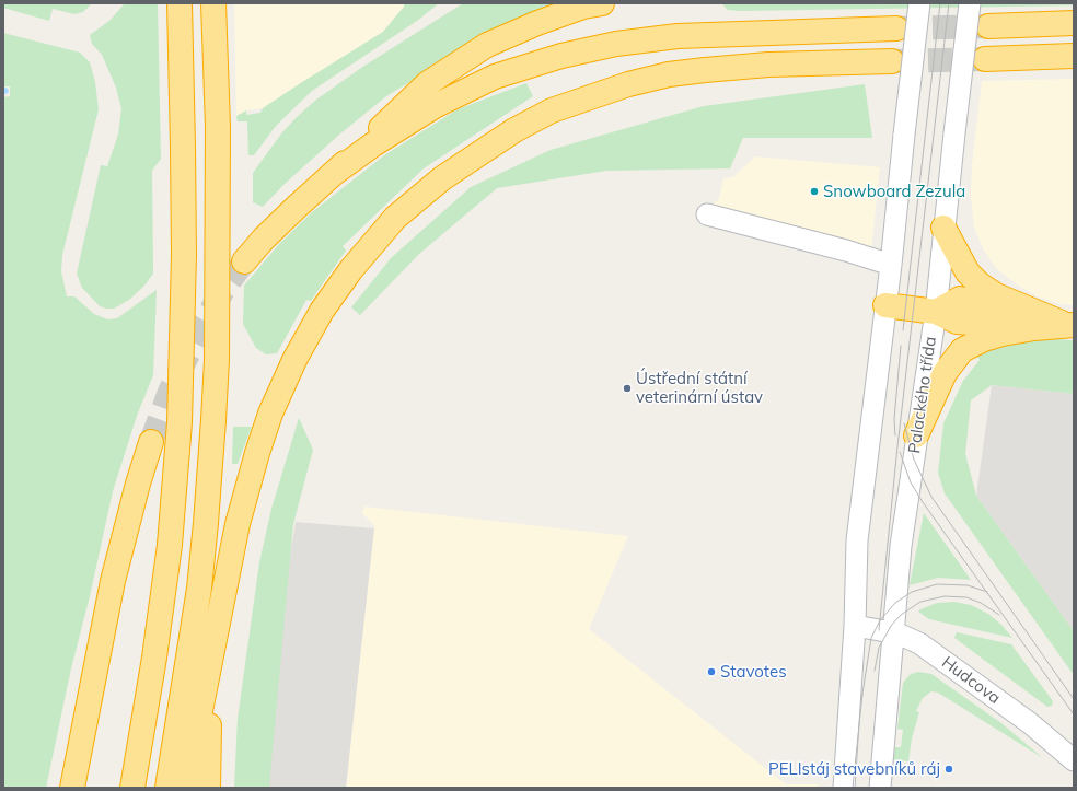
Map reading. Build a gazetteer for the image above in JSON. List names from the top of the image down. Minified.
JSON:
{"streets":{"street":["Palackého třída","Hudcova"]},"crossings":[["Palackého třída","Hudcova"]],"places":["Snowboard Zezula","Ústřední státní veterinární ústav","Stavotes","PELIstáj stavebníků ráj"]}
